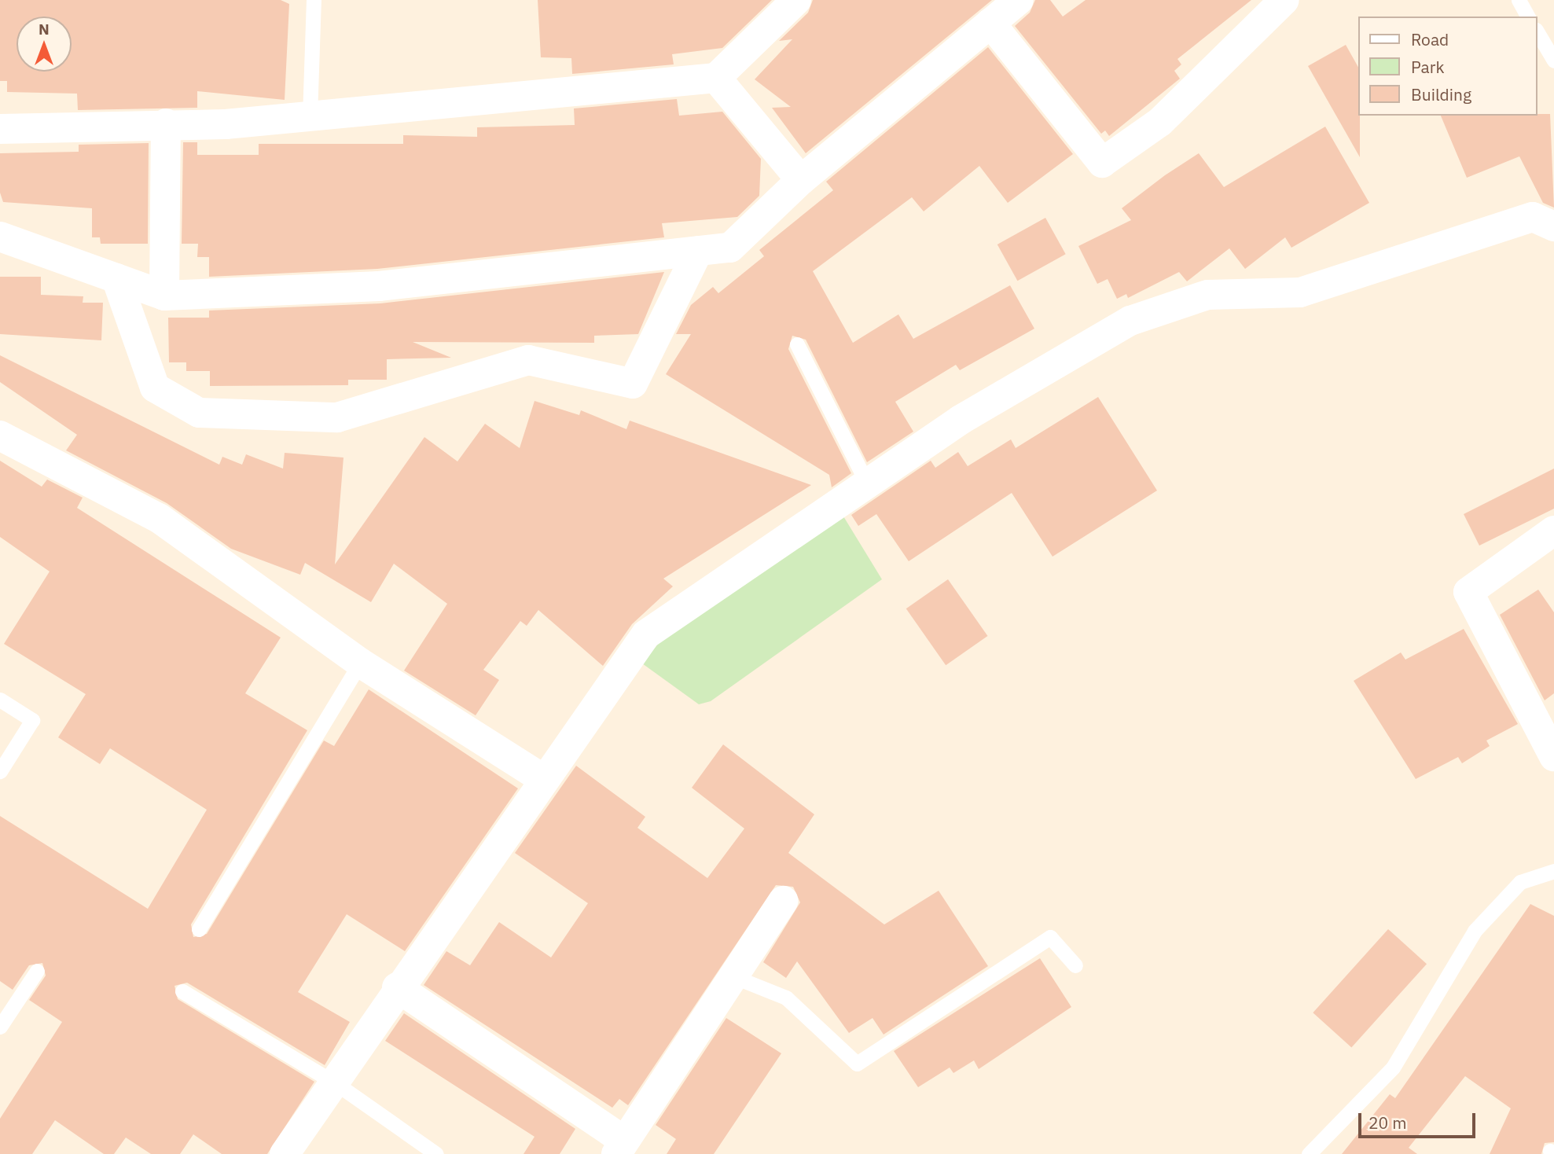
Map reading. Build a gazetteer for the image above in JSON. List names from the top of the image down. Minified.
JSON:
{"legend":["Road","Park","Building"],"scale_bar":"20 m","north":"top"}
